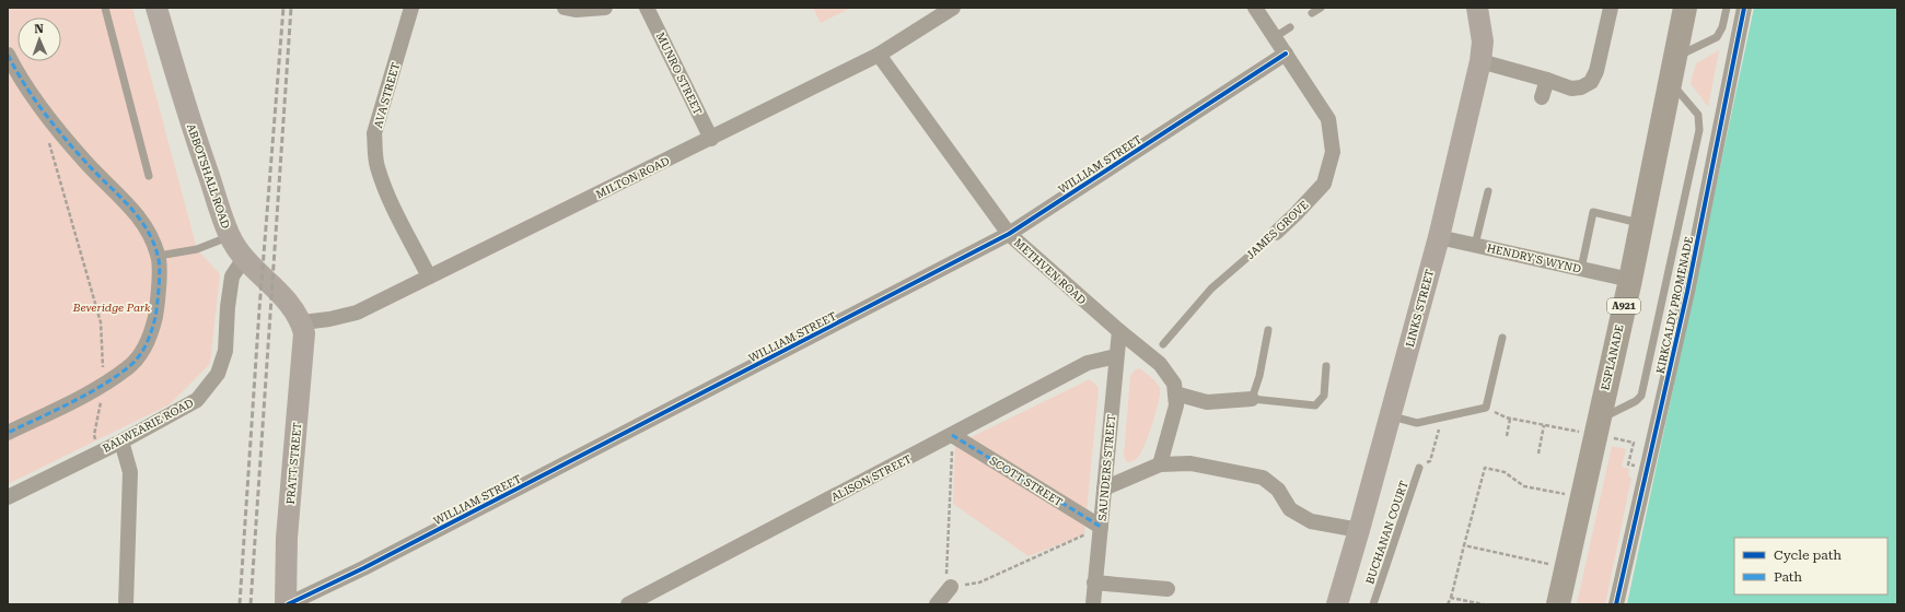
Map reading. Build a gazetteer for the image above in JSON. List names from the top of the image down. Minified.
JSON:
{"streets":{"main road":["ABBOTSHALL ROAD","A921","LINKS STREET","ESPLANADE","PRATT STREET"],"street":["MUNRO STREET","AVA STREET","WILLIAM STREET","MILTON ROAD","JAMES GROVE","HENDRY'S WYND","METHVEN ROAD","KIRKCALDY PROMENADE","BALWEARIE ROAD","SAUNDERS STREET","ALISON STREET","SCOTT STREET"],"lane":["BUCHANAN COURT"]},"crossings":[["MUNRO STREET","MILTON ROAD"],["AVA STREET","MILTON ROAD"],["WILLIAM STREET","JAMES GROVE"],["WILLIAM STREET","METHVEN ROAD"],["WILLIAM STREET","PRATT STREET"],["ABBOTSHALL ROAD","MILTON ROAD"],["ABBOTSHALL ROAD","BALWEARIE ROAD"],["ABBOTSHALL ROAD","PRATT STREET"],["MILTON ROAD","METHVEN ROAD"],["MILTON ROAD","PRATT STREET"],["HENDRY'S WYND","LINKS STREET"],["HENDRY'S WYND","ESPLANADE"],["METHVEN ROAD","SAUNDERS STREET"],["SAUNDERS STREET","ALISON STREET"],["SAUNDERS STREET","SCOTT STREET"],["ALISON STREET","SCOTT STREET"]],"parks":["Beveridge Park"],"legend":["Cycle path","Path"],"north":"top"}
